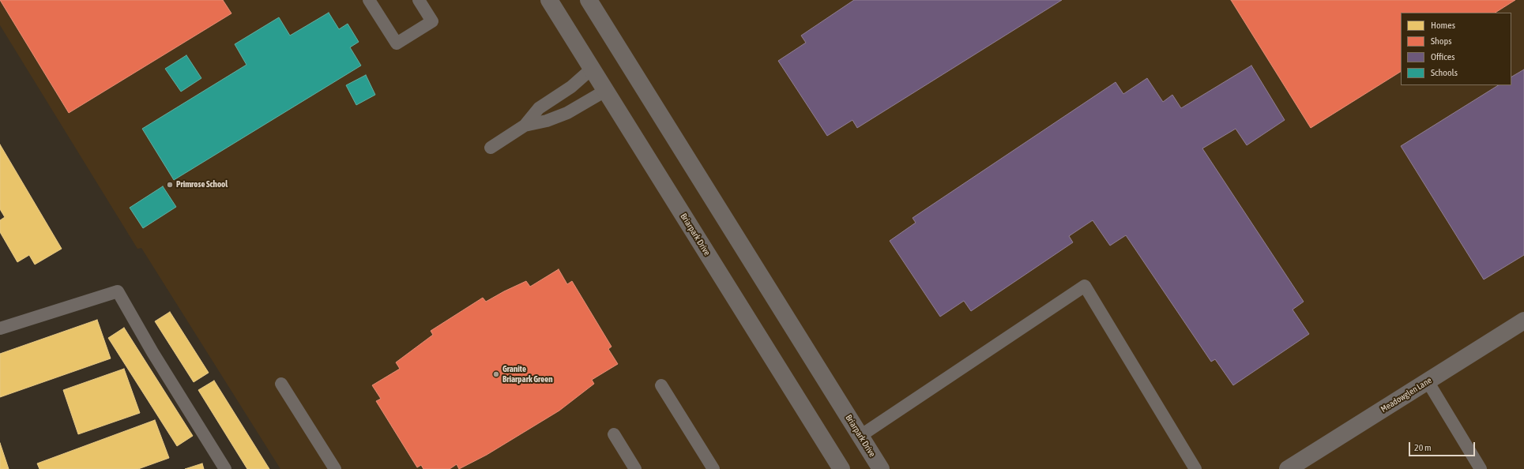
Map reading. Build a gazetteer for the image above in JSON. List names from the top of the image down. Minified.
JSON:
{"streets":{"street":["Briarpark Drive","Meadowglen Lane"]},"places":["Primrose School","Granite Briarpark Green"],"legend":["Homes","Shops","Offices","Schools"],"scale_bar":"20 m"}
